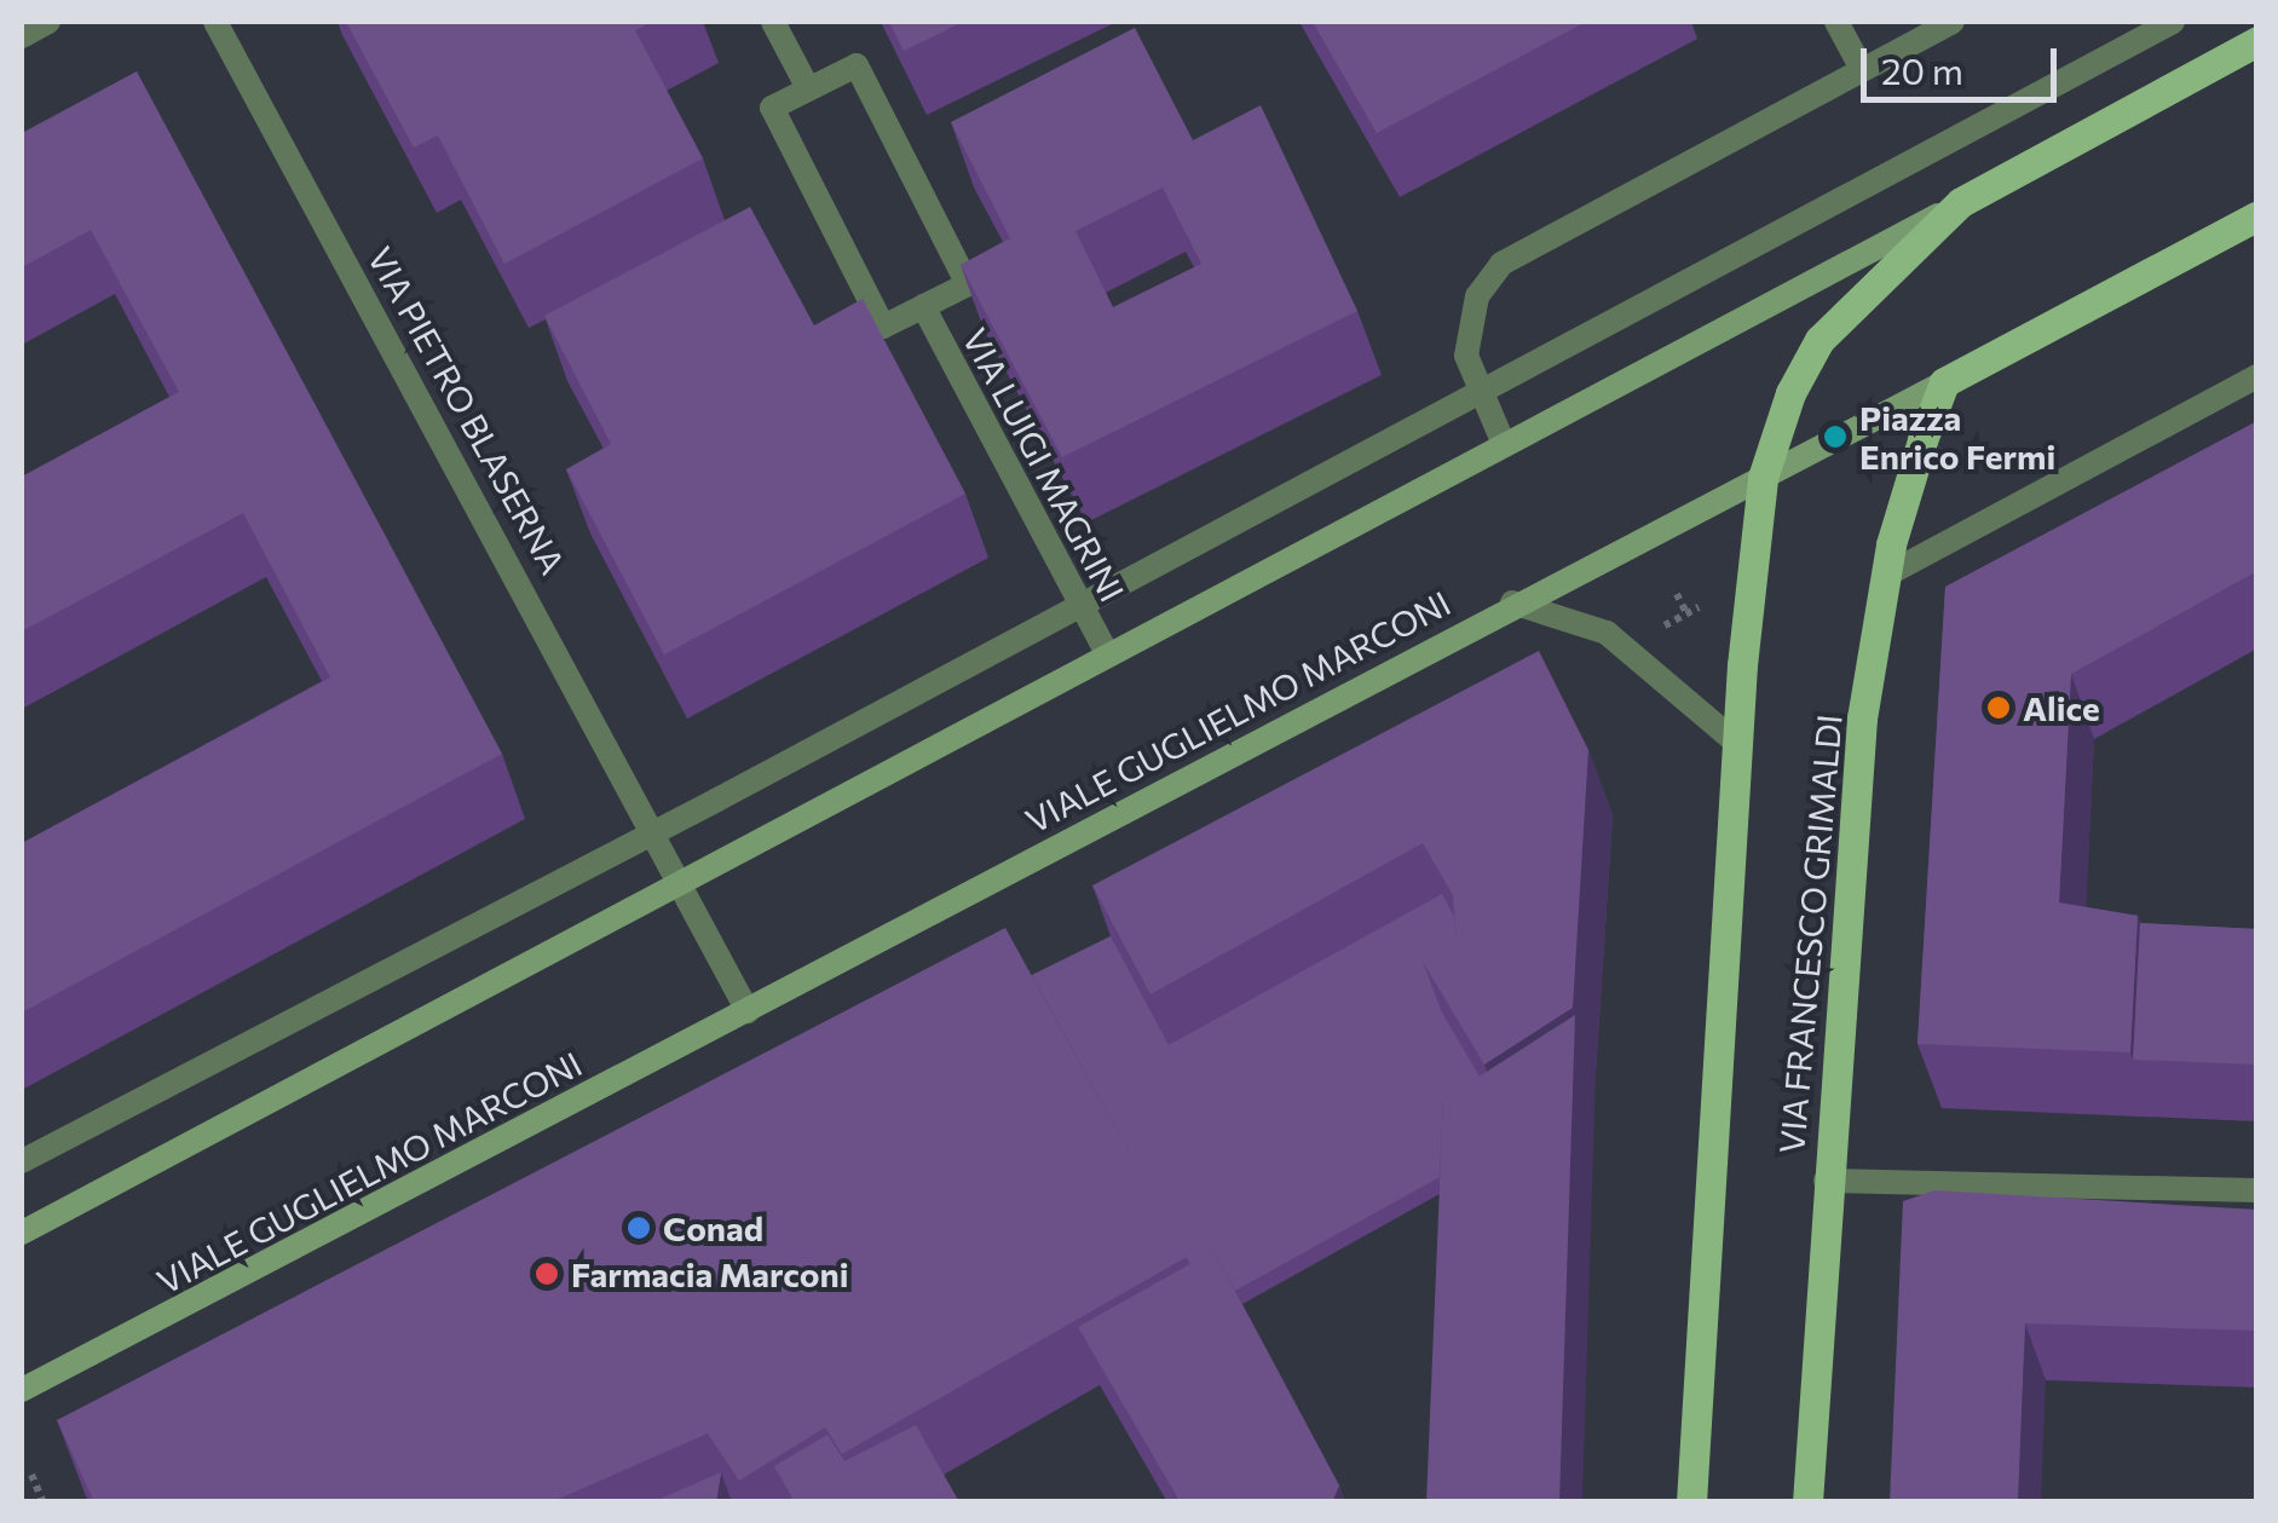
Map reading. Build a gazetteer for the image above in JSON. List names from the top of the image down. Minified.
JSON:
{"streets":{"main road":["VIALE GUGLIELMO MARCONI","VIA FRANCESCO GRIMALDI"],"street":["VIA PIETRO BLASERNA","VIA LUIGI MAGRINI"]},"places":["Piazza Enrico Fermi","Alice","Conad","Farmacia Marconi"],"scale_bar":"20 m"}
